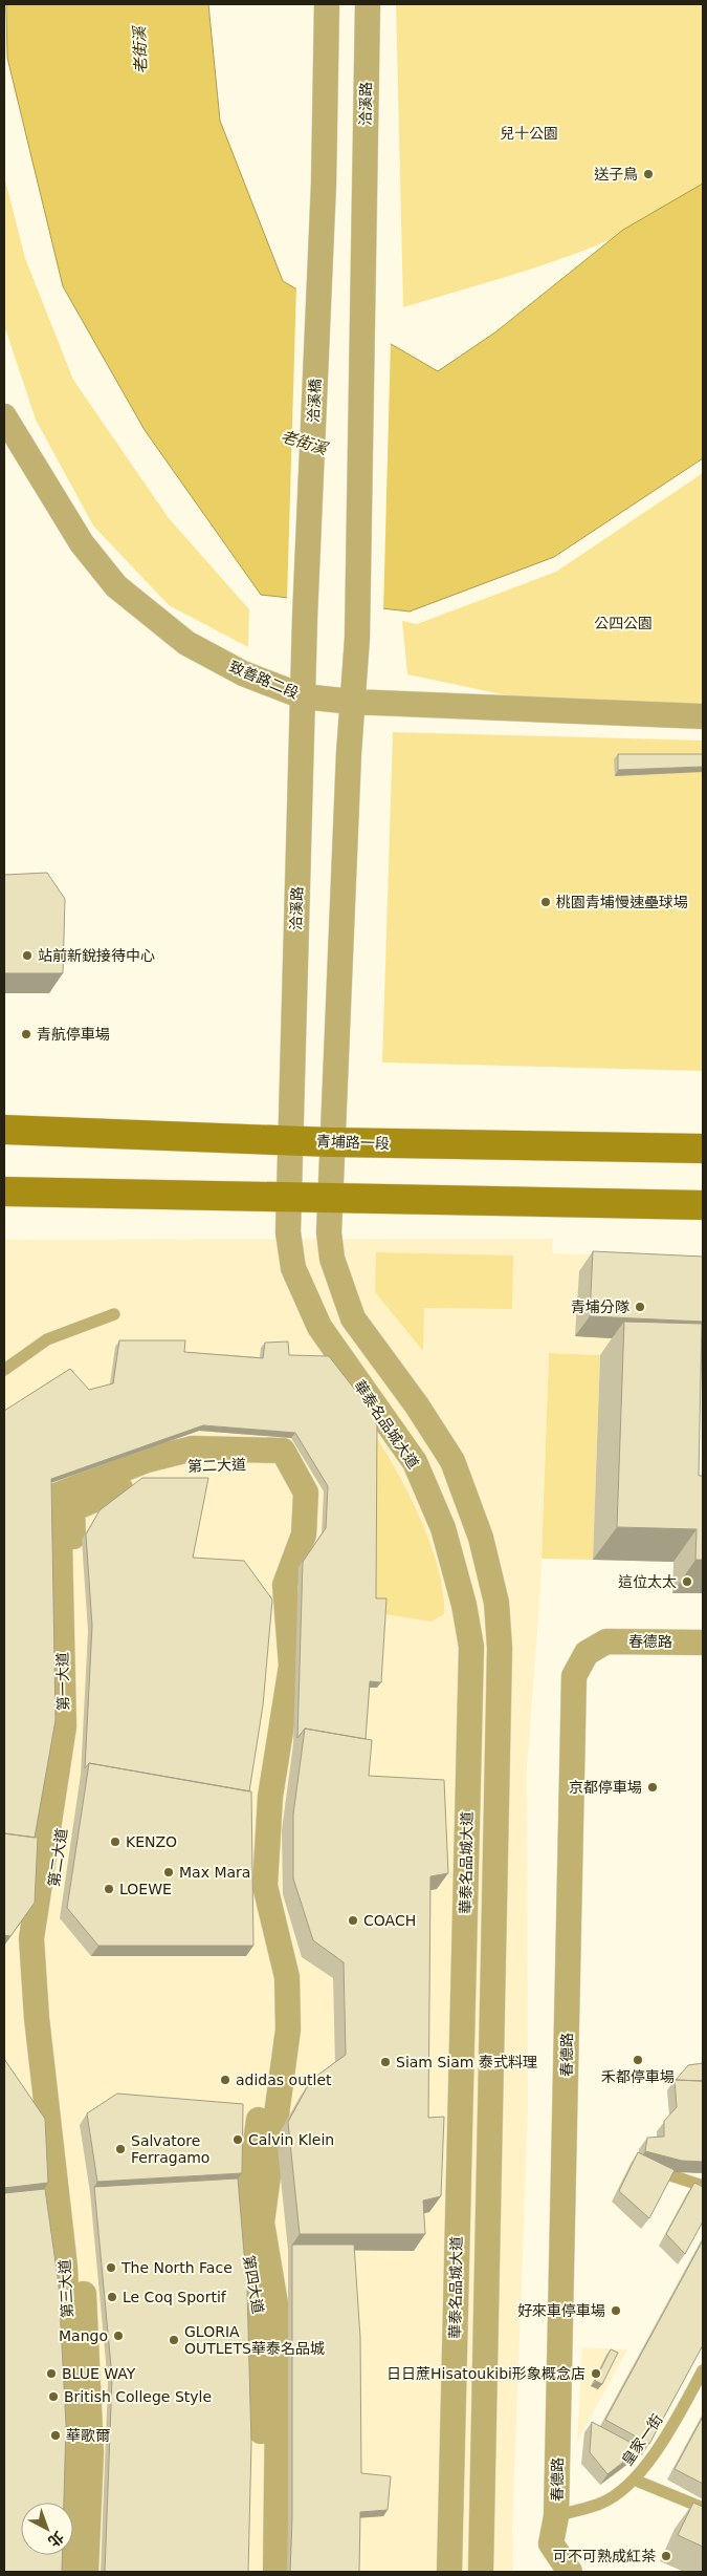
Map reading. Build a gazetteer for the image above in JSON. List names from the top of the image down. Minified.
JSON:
{"streets":{"main road":["青埔路一段"],"street":["洽溪路","洽溪橋","致善路二段","華泰名品城大道","第二大道","春德路","第一大道","第四大道","第三大道"],"lane":["皇家一街"]},"crossings":[["洽溪路","洽溪橋"],["洽溪路","致善路二段"],["洽溪路","青埔路一段"],["洽溪路","華泰名品城大道"],["第二大道","第一大道"],["第二大道","第四大道"],["第二大道","第三大道"],["春德路","皇家一街"],["第一大道","第三大道"]],"water":["老街溪"],"parks":["兒十公園","公四公園"],"places":["送子鳥","桃園青埔慢速壘球場","站前新銳接待中心","青航停車場","青埔分隊","這位太太","京都停車場","KENZO","Max Mara","LOEWE","COACH","禾都停車場","Siam Siam 泰式料理","adidas outlet","Calvin Klein","Salvatore Ferragamo","The North Face","Le Coq Sportif","好來車停車場","Mango","GLORIA OUTLETS華泰名品城","BLUE WAY","日日蔗Hisatoukibi形象概念店","British College Style","華歌爾","可不可熟成紅茶"],"north":"bottom right"}
